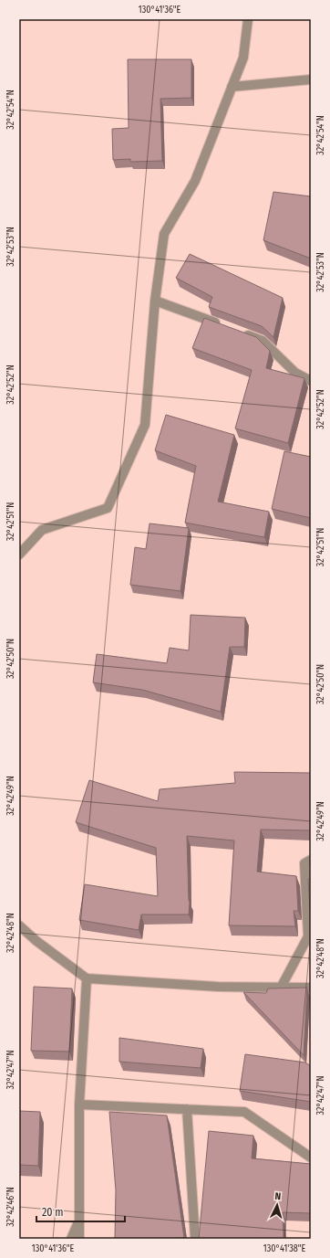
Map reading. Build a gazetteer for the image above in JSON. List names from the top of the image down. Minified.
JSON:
{"scale_bar":"20 m","north":"top","coordinates":["130°41'36\"E","32°42'54\"N","32°42'53\"N","32°42'52\"N","32°42'51\"N","32°42'50\"N","32°42'49\"N","32°42'48\"N","32°42'47\"N","32°42'46\"N","130°41'38\"E"]}
